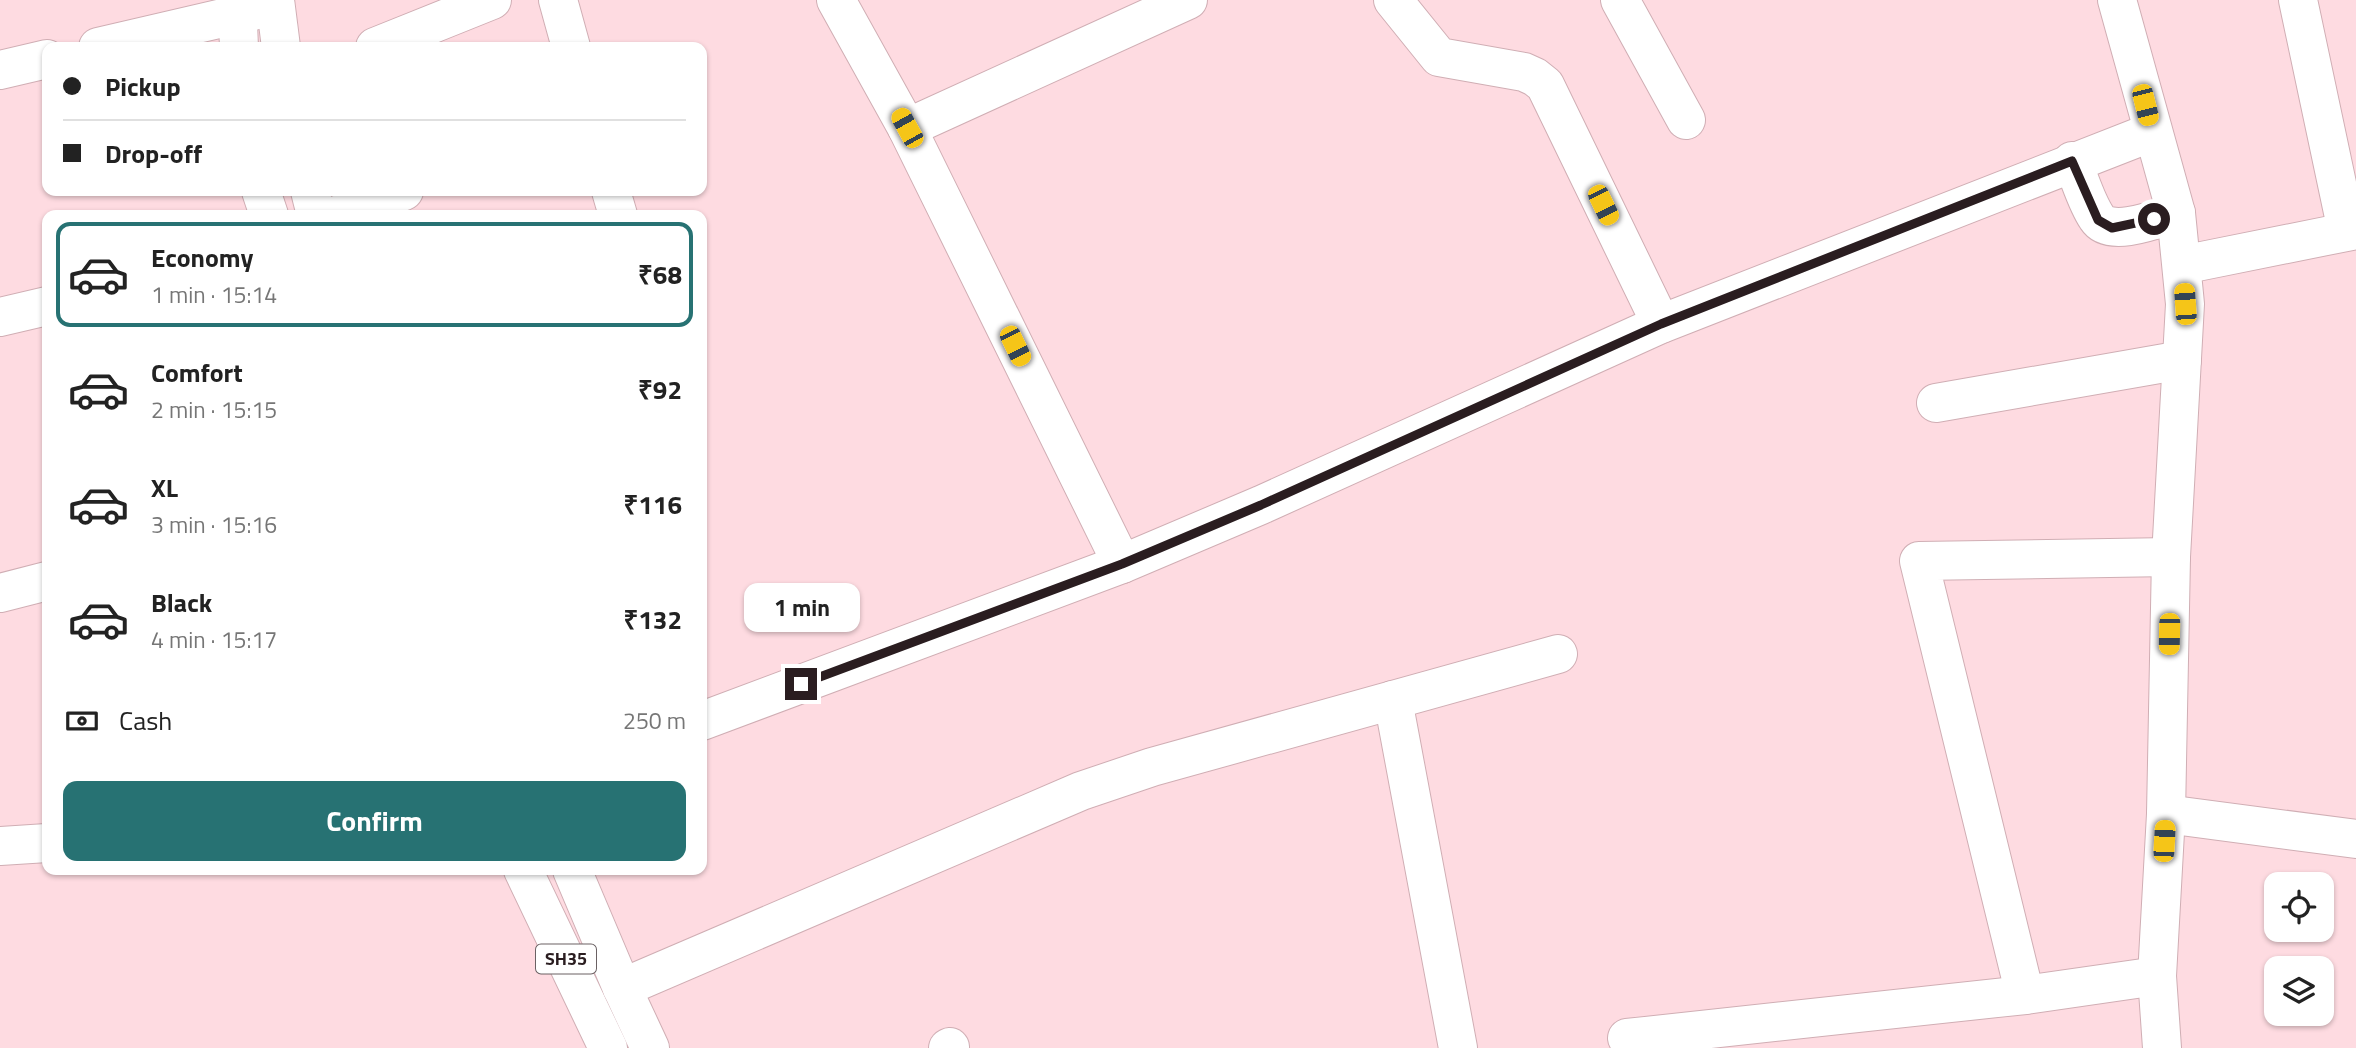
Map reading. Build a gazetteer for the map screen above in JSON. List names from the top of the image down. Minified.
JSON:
{"streets":{"street":["SH35"]},"page":{"banner":["Pickup","Drop-off"],"list":[{"name":"Economy","note":"1 min · 15:14","value":"₹68"},{"name":"Comfort","note":"2 min · 15:15","value":"₹92"},{"name":"XL","note":"3 min · 15:16","value":"₹116"},{"name":"Black","note":"4 min · 15:17","value":"₹132"}],"bubble":"1 min","pay":["Cash","250 m"],"buttons":"Confirm"}}
